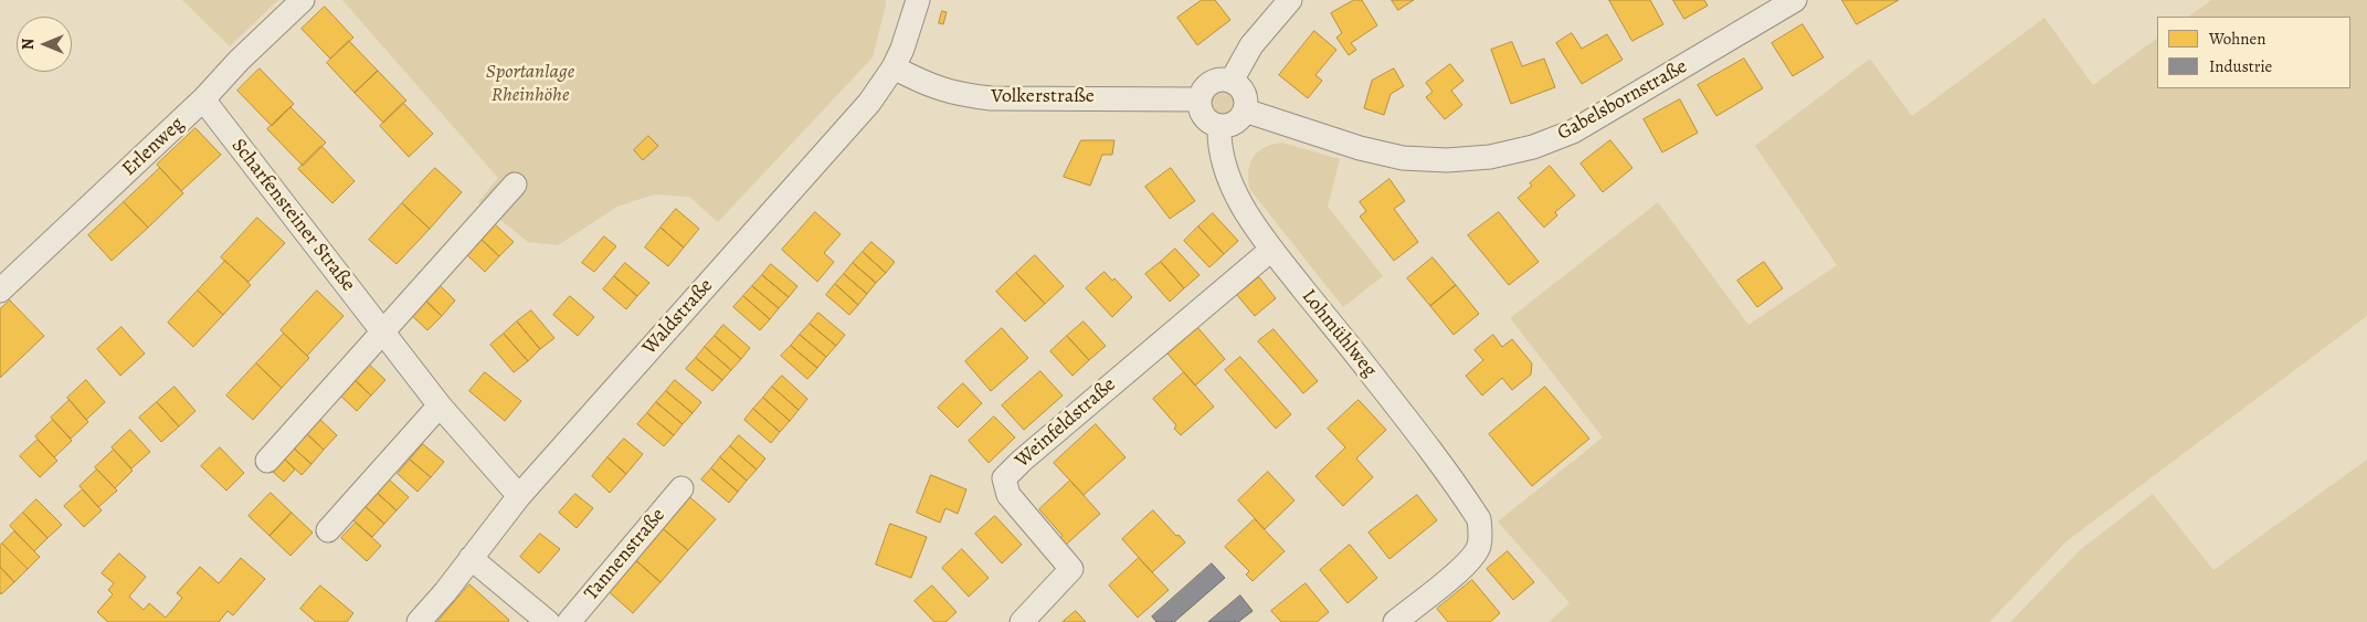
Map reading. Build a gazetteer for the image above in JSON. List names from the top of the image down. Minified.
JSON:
{"streets":{"street":["Volkerstraße","Gabelsbornstraße","Erlenweg","Scharfensteiner Straße","Waldstraße","Lohmühlweg","Weinfeldstraße","Tannenstraße"]},"crossings":[["Volkerstraße","Gabelsbornstraße"],["Volkerstraße","Waldstraße"],["Volkerstraße","Lohmühlweg"],["Gabelsbornstraße","Lohmühlweg"],["Erlenweg","Scharfensteiner Straße"],["Scharfensteiner Straße","Waldstraße"],["Lohmühlweg","Weinfeldstraße"]],"parks":["Sportanlage Rheinhöhe"],"legend":["Wohnen","Industrie"],"north":"left"}
